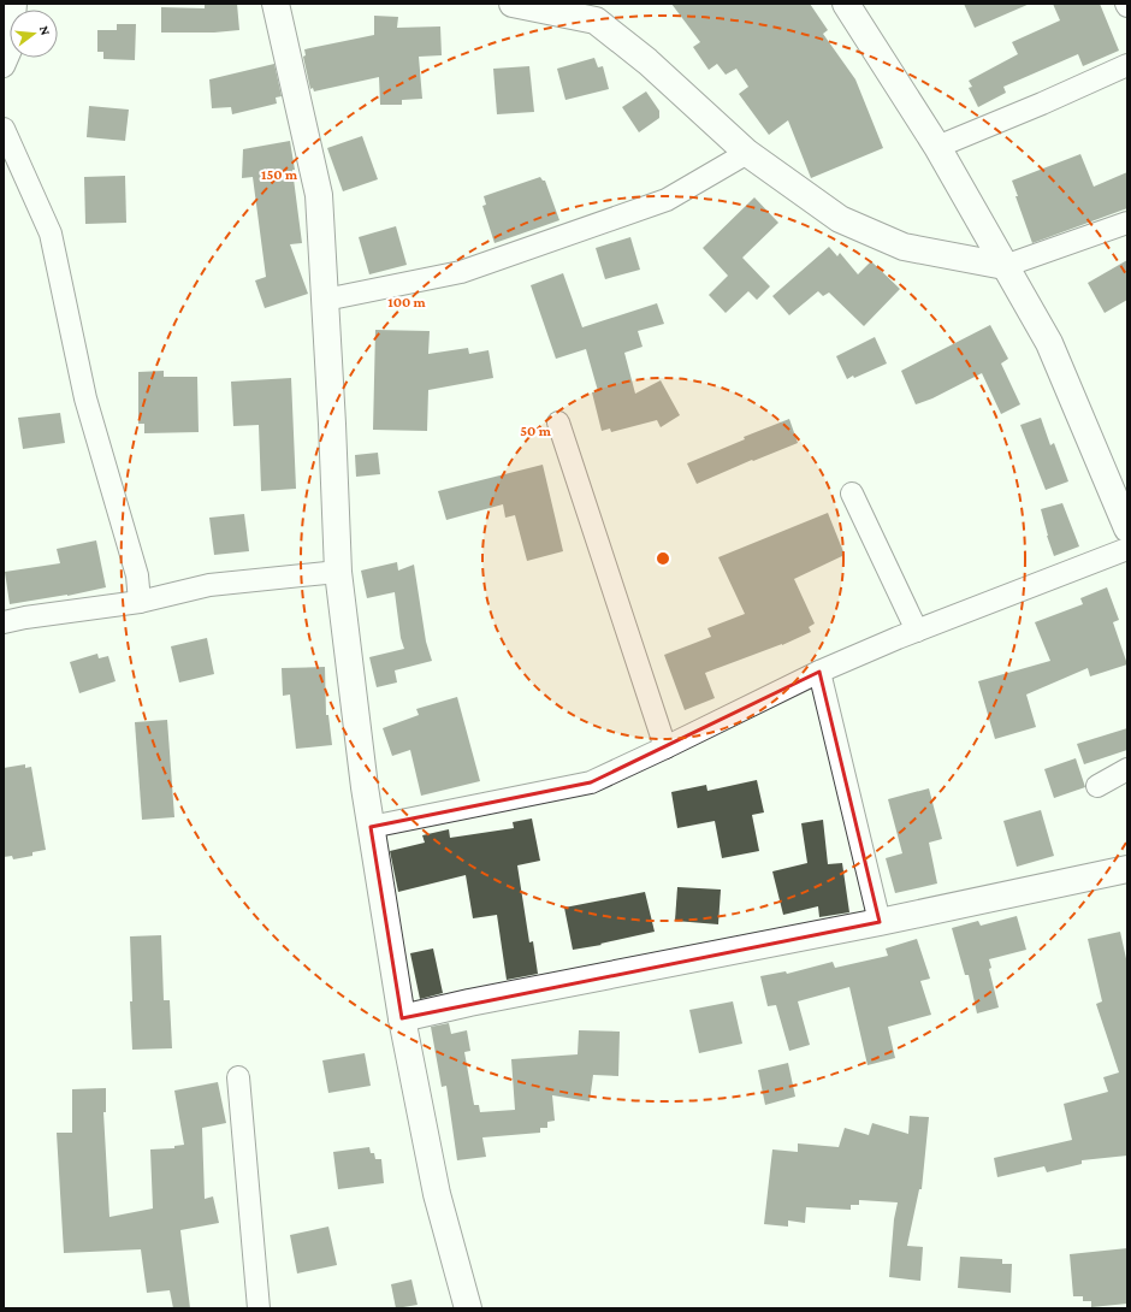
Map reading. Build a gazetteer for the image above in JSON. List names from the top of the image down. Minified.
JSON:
{"north":"right","rings":["150 m","100 m","50 m"]}
